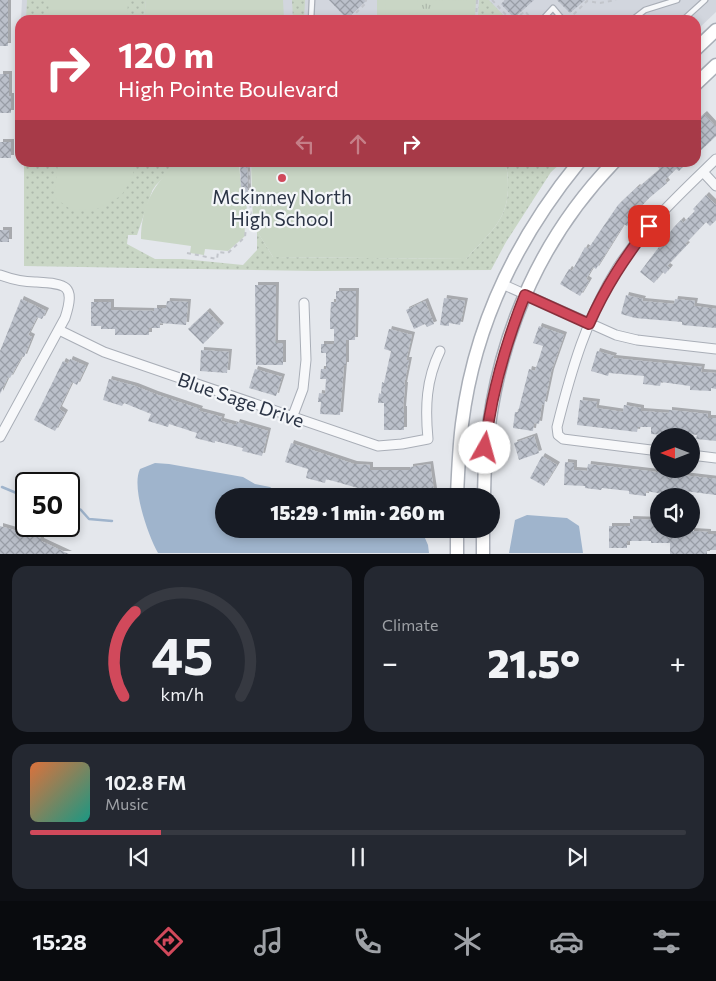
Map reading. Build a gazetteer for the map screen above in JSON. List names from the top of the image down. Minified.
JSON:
{"streets":{"street":["Blue Sage Drive"]},"places":["Mckinney North High School"],"north":"left","page":{"turn":["120 m","High Pointe Boulevard"],"limit":"50","trip":"15:29 · 1 min · 260 m","tile":"Climate","heat":["−","21.5°","+"],"song":["102.8 FM","Music"],"tabs":"15:28","gauge":["45","km/h"]}}
